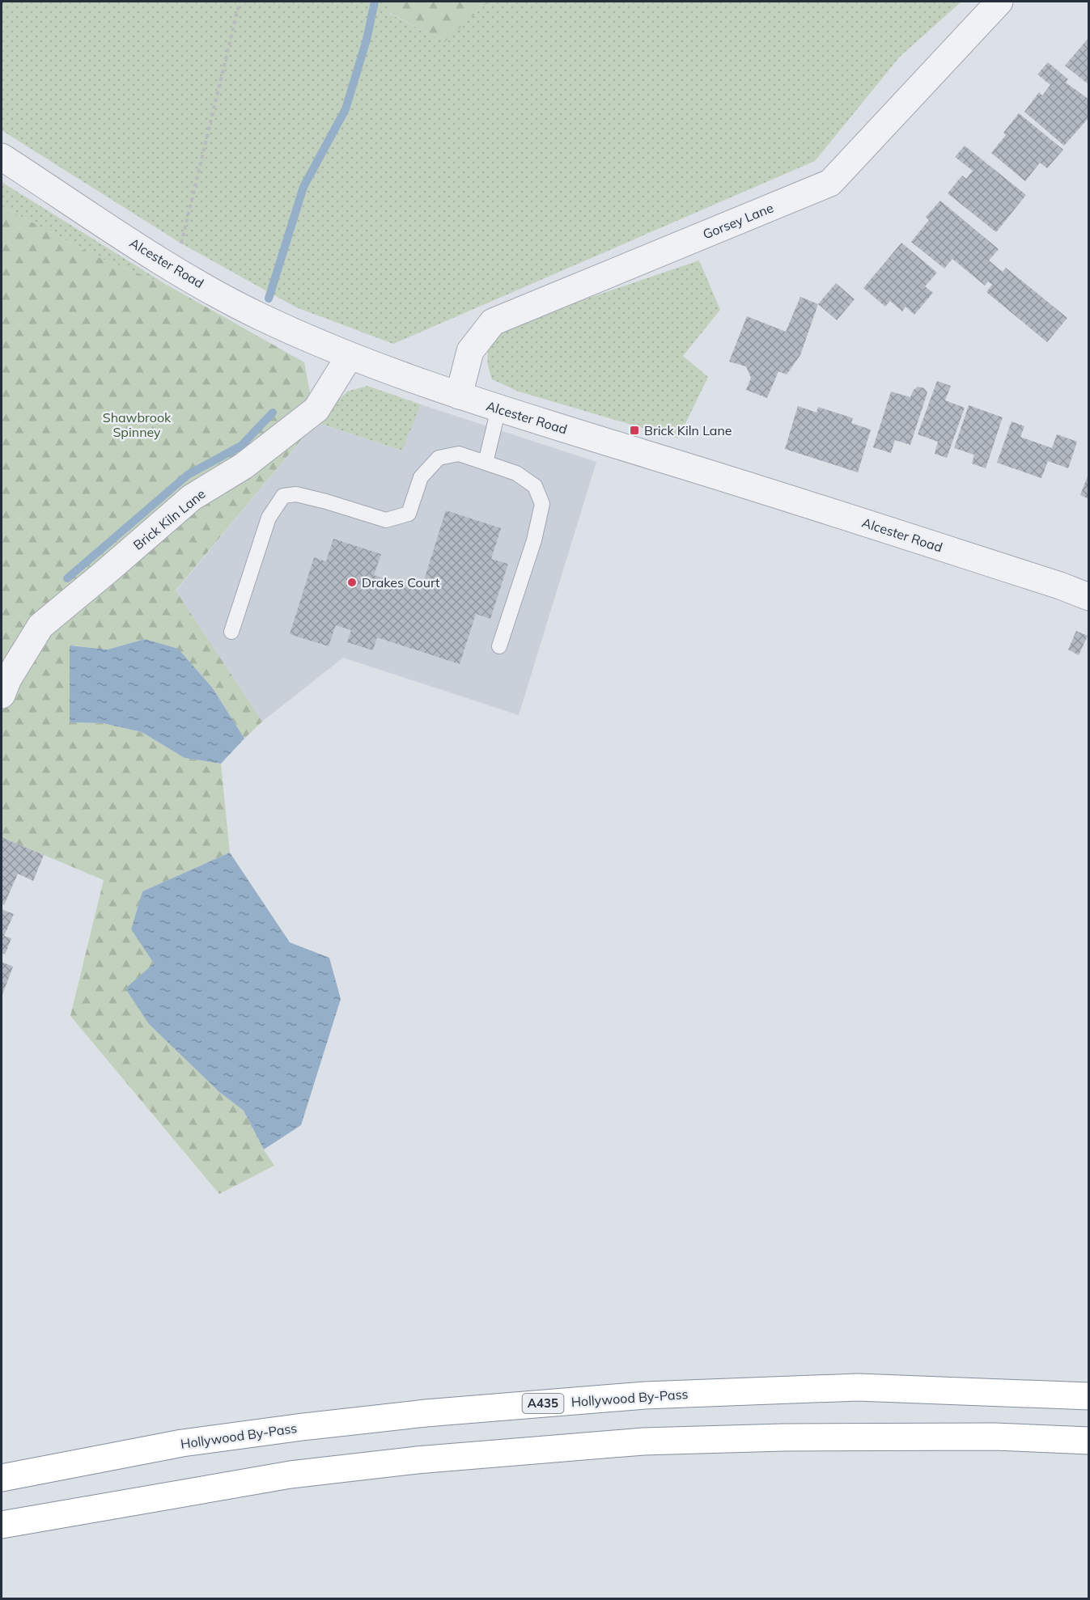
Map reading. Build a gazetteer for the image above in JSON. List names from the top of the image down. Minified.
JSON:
{"streets":{"highway":["Hollywood By-Pass","A435"],"street":["Gorsey Lane","Alcester Road","Brick Kiln Lane"]},"crossings":[["Gorsey Lane","Alcester Road"],["Alcester Road","Brick Kiln Lane"]],"parks":["Shawbrook Spinney"],"places":{"transit":["Brick Kiln Lane"],"other":["Drakes Court"]}}
